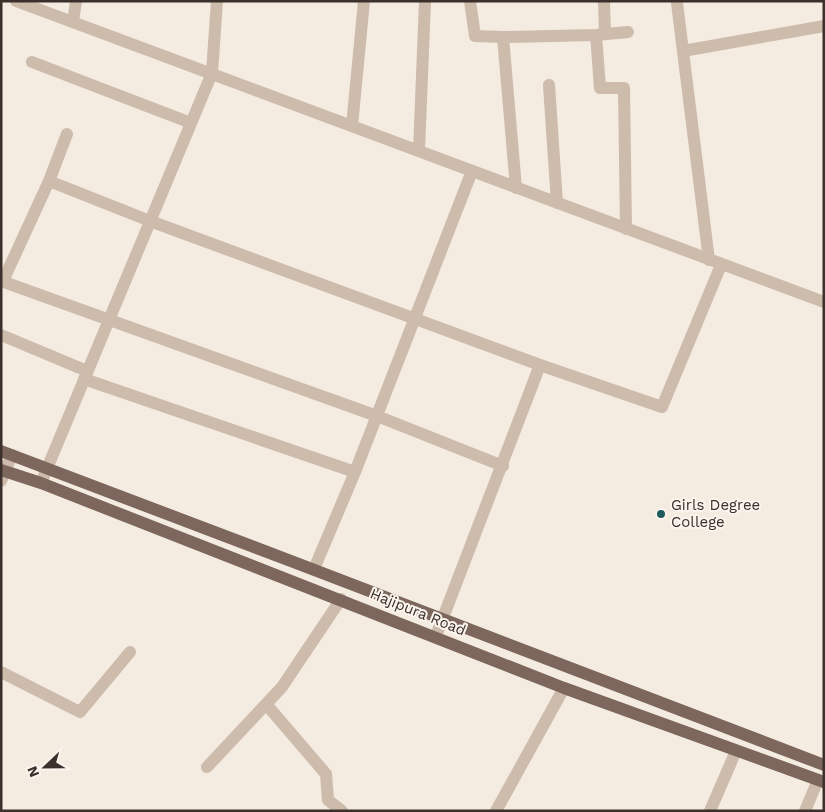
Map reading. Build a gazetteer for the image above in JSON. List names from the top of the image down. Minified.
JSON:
{"streets":{"main road":["Hajipura Road"]},"places":["Girls Degree College"],"north":"left"}
